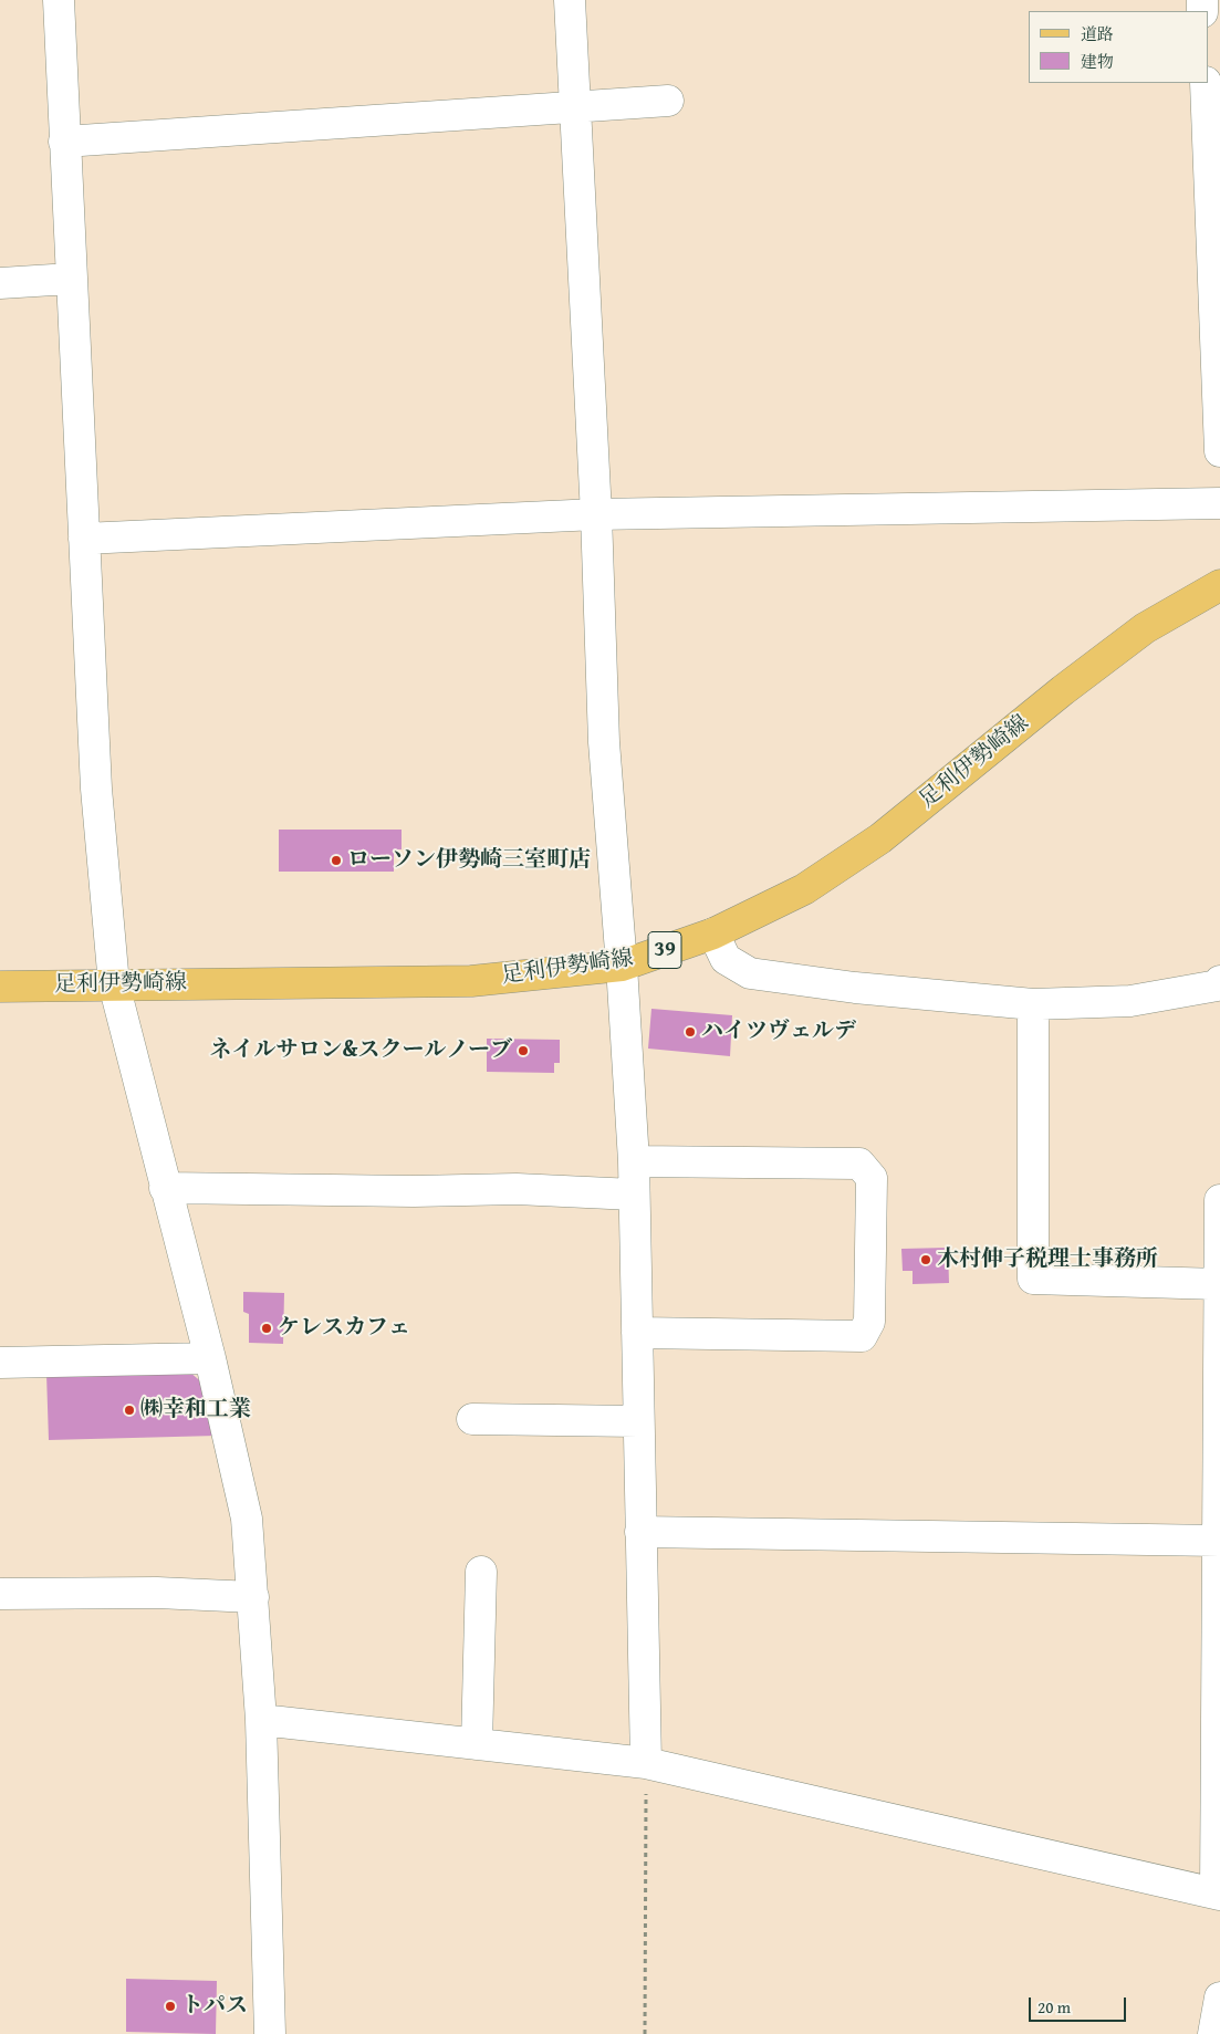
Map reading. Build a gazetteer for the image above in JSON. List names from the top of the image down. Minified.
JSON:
{"streets":{"main road":["足利伊勢崎線","39"]},"places":["ローソン伊勢崎三室町店","ハイツヴェルデ","ネイルサロン&スクールノーブ","木村伸子税理士事務所","ケレスカフェ","㈱幸和工業","トパス"],"legend":["道路","建物"],"scale_bar":"20 m"}
